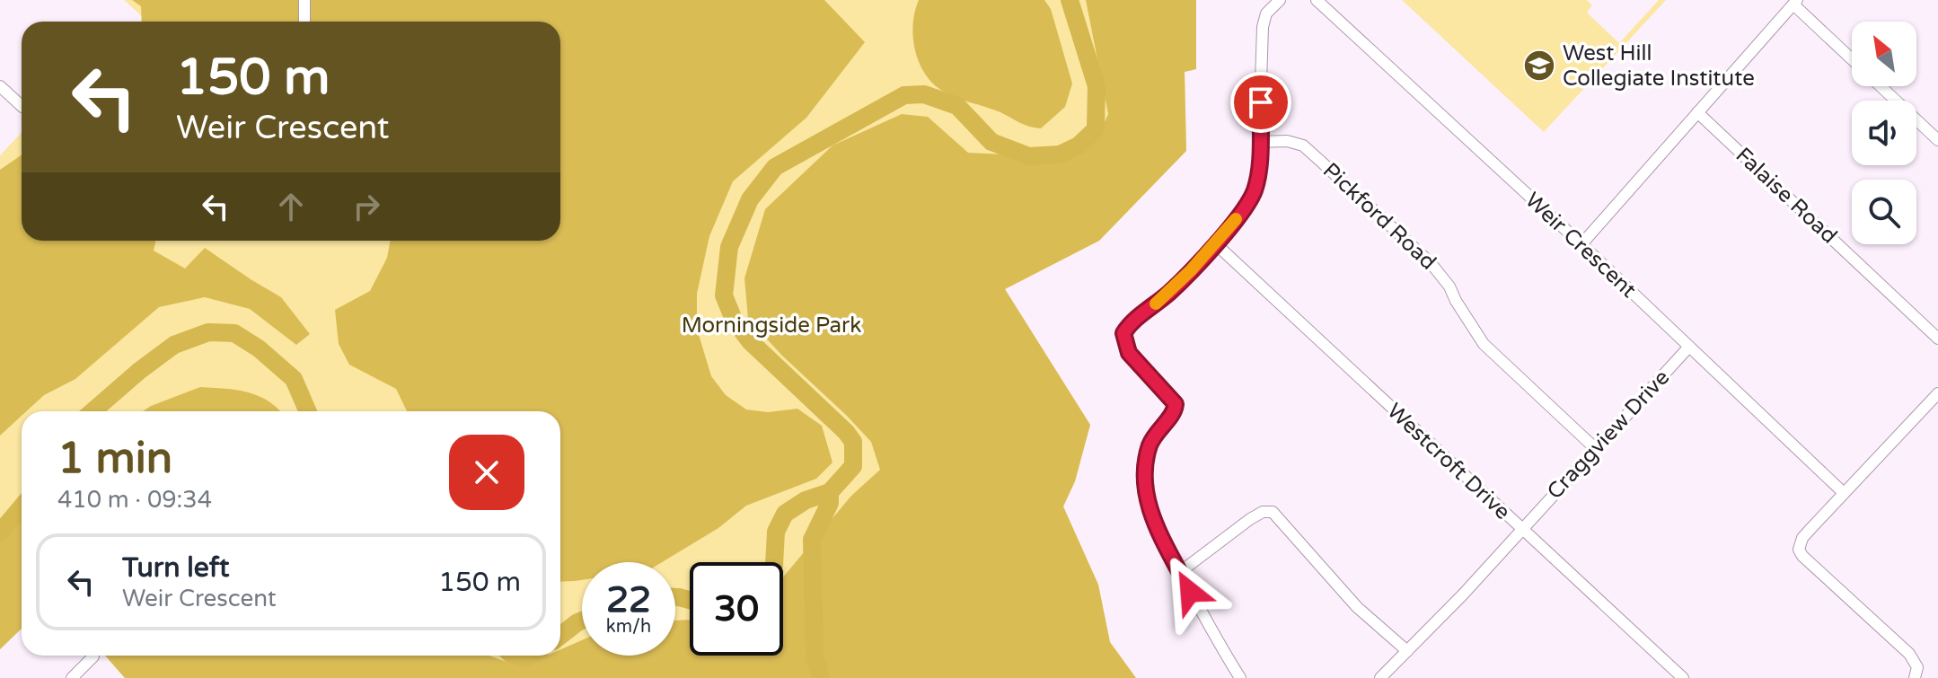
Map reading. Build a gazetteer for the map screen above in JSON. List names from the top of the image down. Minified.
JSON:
{"streets":{"street":["Falaise Road","Pickford Road","Weir Crescent","Craggview Drive","Westcroft Drive"]},"crossings":[["Pickford Road","Craggview Drive"],["Weir Crescent","Craggview Drive"],["Craggview Drive","Westcroft Drive"]],"parks":["Morningside Park"],"places":{"school or university":["West Hill Collegiate Institute"]},"north":"top left","page":{"turn":["150 m","Weir Crescent"],"heading":["1 min","410 m · 09:34"],"list":[{"name":"Turn left","note":"Weir Crescent","value":"150 m"}],"speed":"22 km/h","limit":"30"}}
